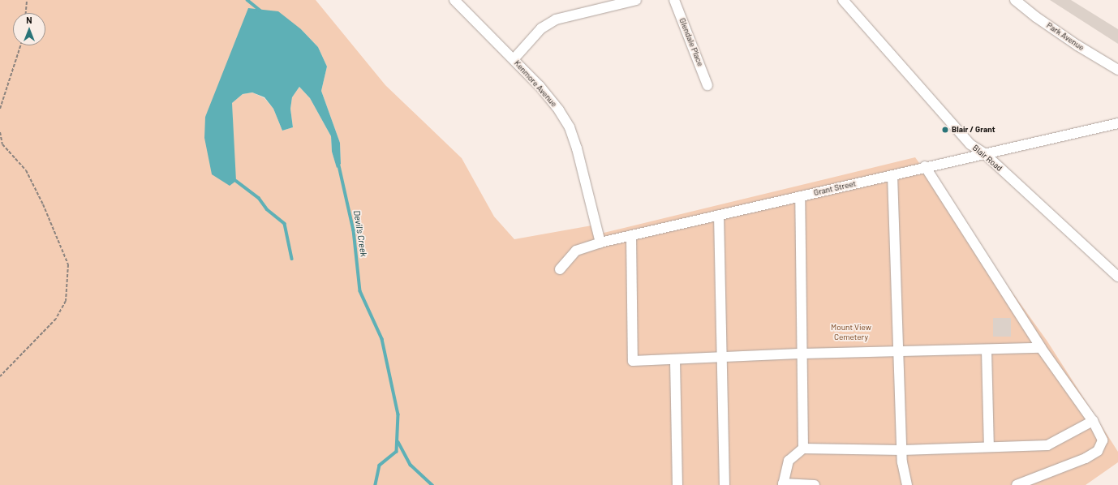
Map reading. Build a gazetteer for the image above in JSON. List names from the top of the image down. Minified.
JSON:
{"streets":{"street":["Park Avenue","Glendale Place","Kenmore Avenue","Blair Road","Grant Street"]},"crossings":[["Kenmore Avenue","Grant Street"],["Blair Road","Grant Street"]],"water":["Devil's Creek"],"parks":["Mount View Cemetery"],"places":["Blair / Grant"],"north":"top"}
